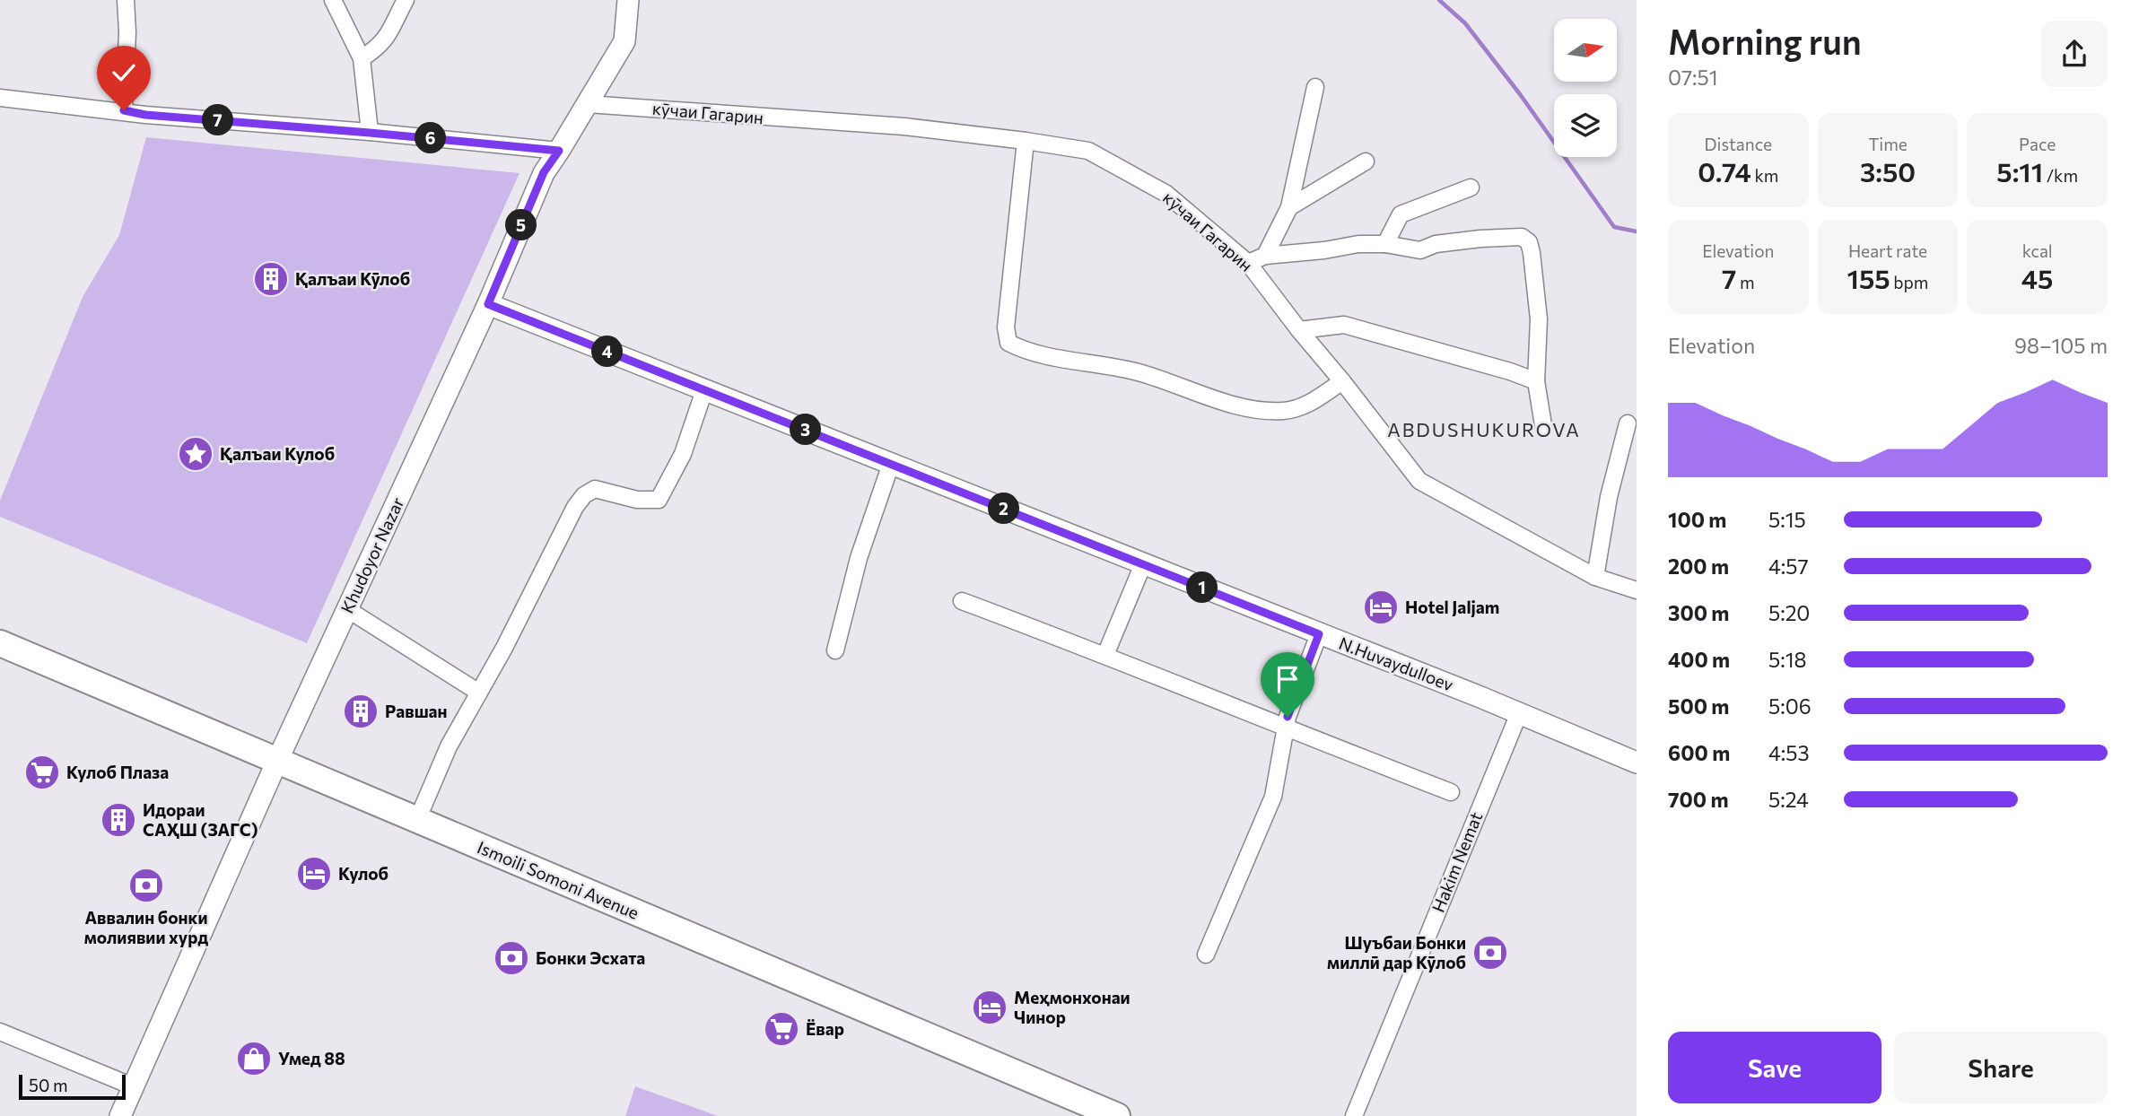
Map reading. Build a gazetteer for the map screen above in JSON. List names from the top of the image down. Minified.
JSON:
{"streets":{"main road":["Ismoili Somoni Avenue"],"street":["кӯчаи Гагарин","Khudoyor Nazar","N.Huvaydulloev","Hakim Nemat"]},"crossings":[["кӯчаи Гагарин","Khudoyor Nazar"],["Khudoyor Nazar","N.Huvaydulloev"],["Khudoyor Nazar","Ismoili Somoni Avenue"],["N.Huvaydulloev","Hakim Nemat"]],"districts":["ABDUSHUKUROVA"],"places":{"building":["Қалъаи Кӯлоб","Равшан","Идораи САҲШ (ЗАГС)"],"place":["Қалъаи Кулоб"],"hotel":["Hotel Jaljam","Кулоб","Меҳмонхонаи Чинор"],"supermarket":["Кулоб Плаза","Ёвар"],"bank":["Аввалин бонки молиявии хурд","Шуъбаи Бонки миллӣ дар Кӯлоб","Бонки Эсхата"],"shop":["Умед 88"]},"scale_bar":"50 m","north":"right","page":{"heading":["Morning run","07:51"],"pins":["7","6","5","4","3","2","1"],"stats":[["Distance","0.74 km"],["Time","3:50"],["Pace","5:11 /km"],["Elevation","7 m"],["Heart rate","155 bpm"],["kcal","45"]],"chart":["Elevation","98–105 m"],"list":[{"name":"100 m","note":"5:15"},{"name":"200 m","note":"4:57"},{"name":"300 m","note":"5:20"},{"name":"400 m","note":"5:18"},{"name":"500 m","note":"5:06"},{"name":"600 m","note":"4:53"},{"name":"700 m","note":"5:24"}],"buttons":["Save","Share"],"scale":"50 m"}}
